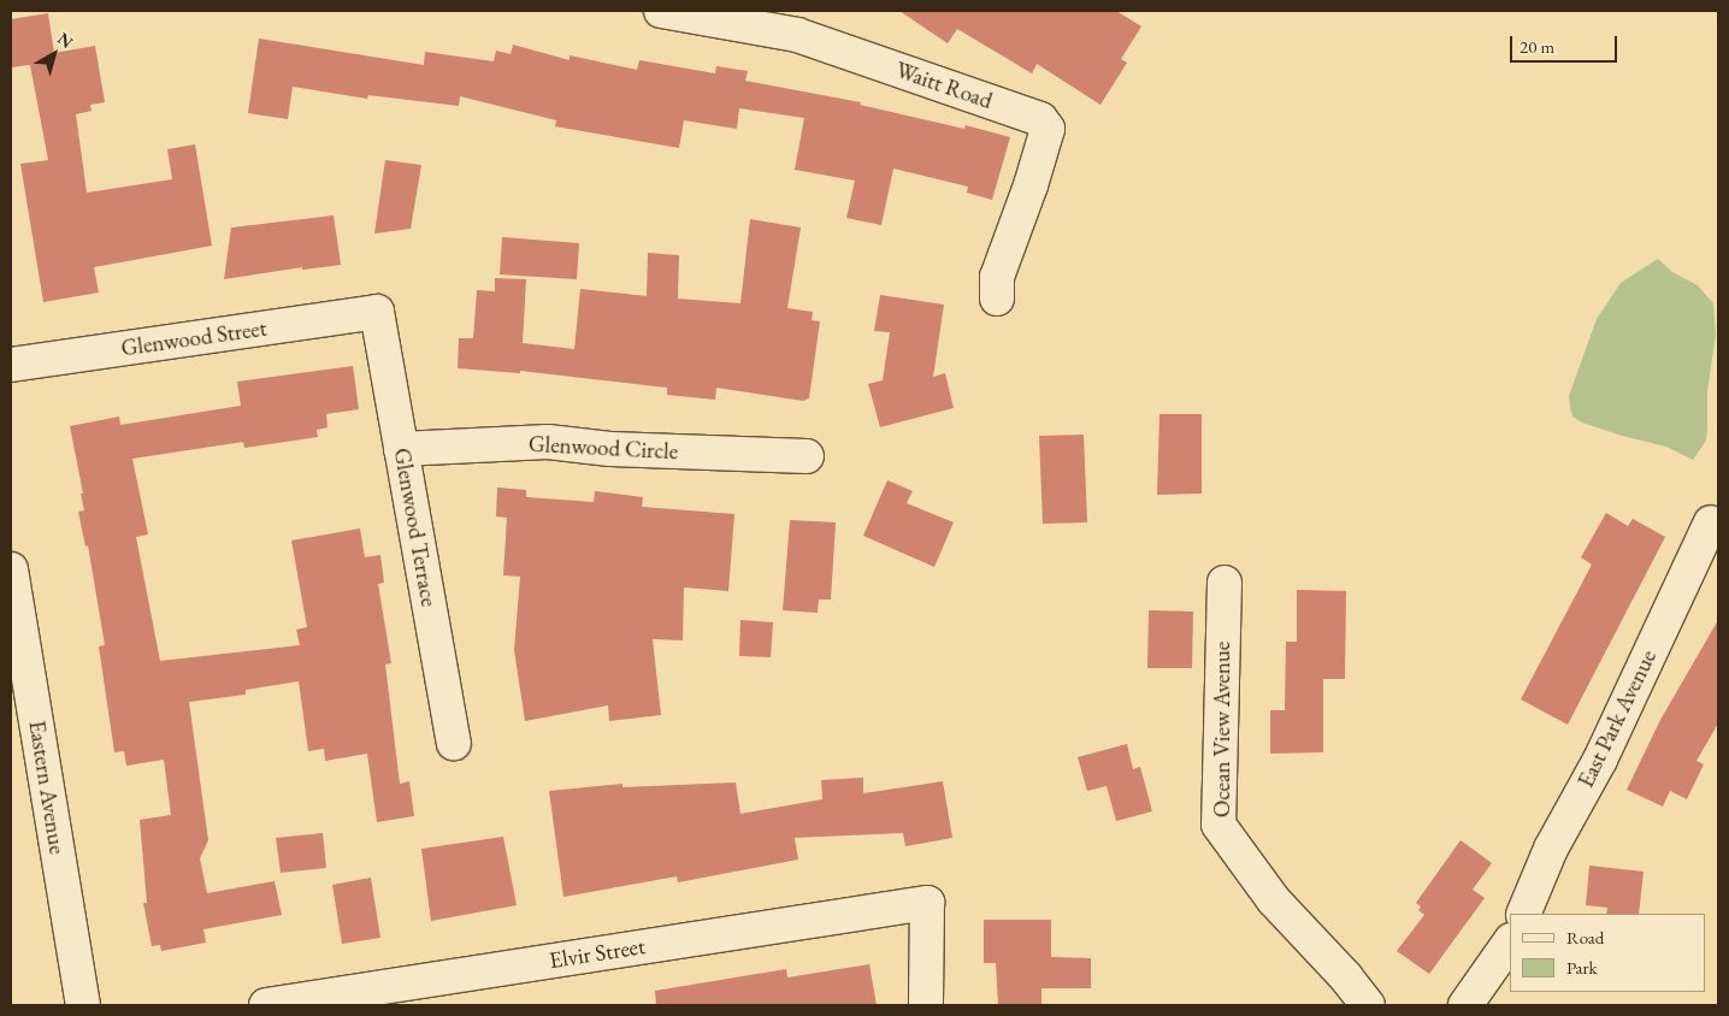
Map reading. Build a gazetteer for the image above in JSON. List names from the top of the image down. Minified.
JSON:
{"streets":{"street":["Waitt Road","Glenwood Street","Glenwood Circle","Glenwood Terrace","East Park Avenue","Ocean View Avenue","Eastern Avenue","Elvir Street"]},"crossings":[["Glenwood Street","Glenwood Terrace"],["Glenwood Circle","Glenwood Terrace"]],"legend":["Road","Park"],"scale_bar":"20 m","north":"top right"}
